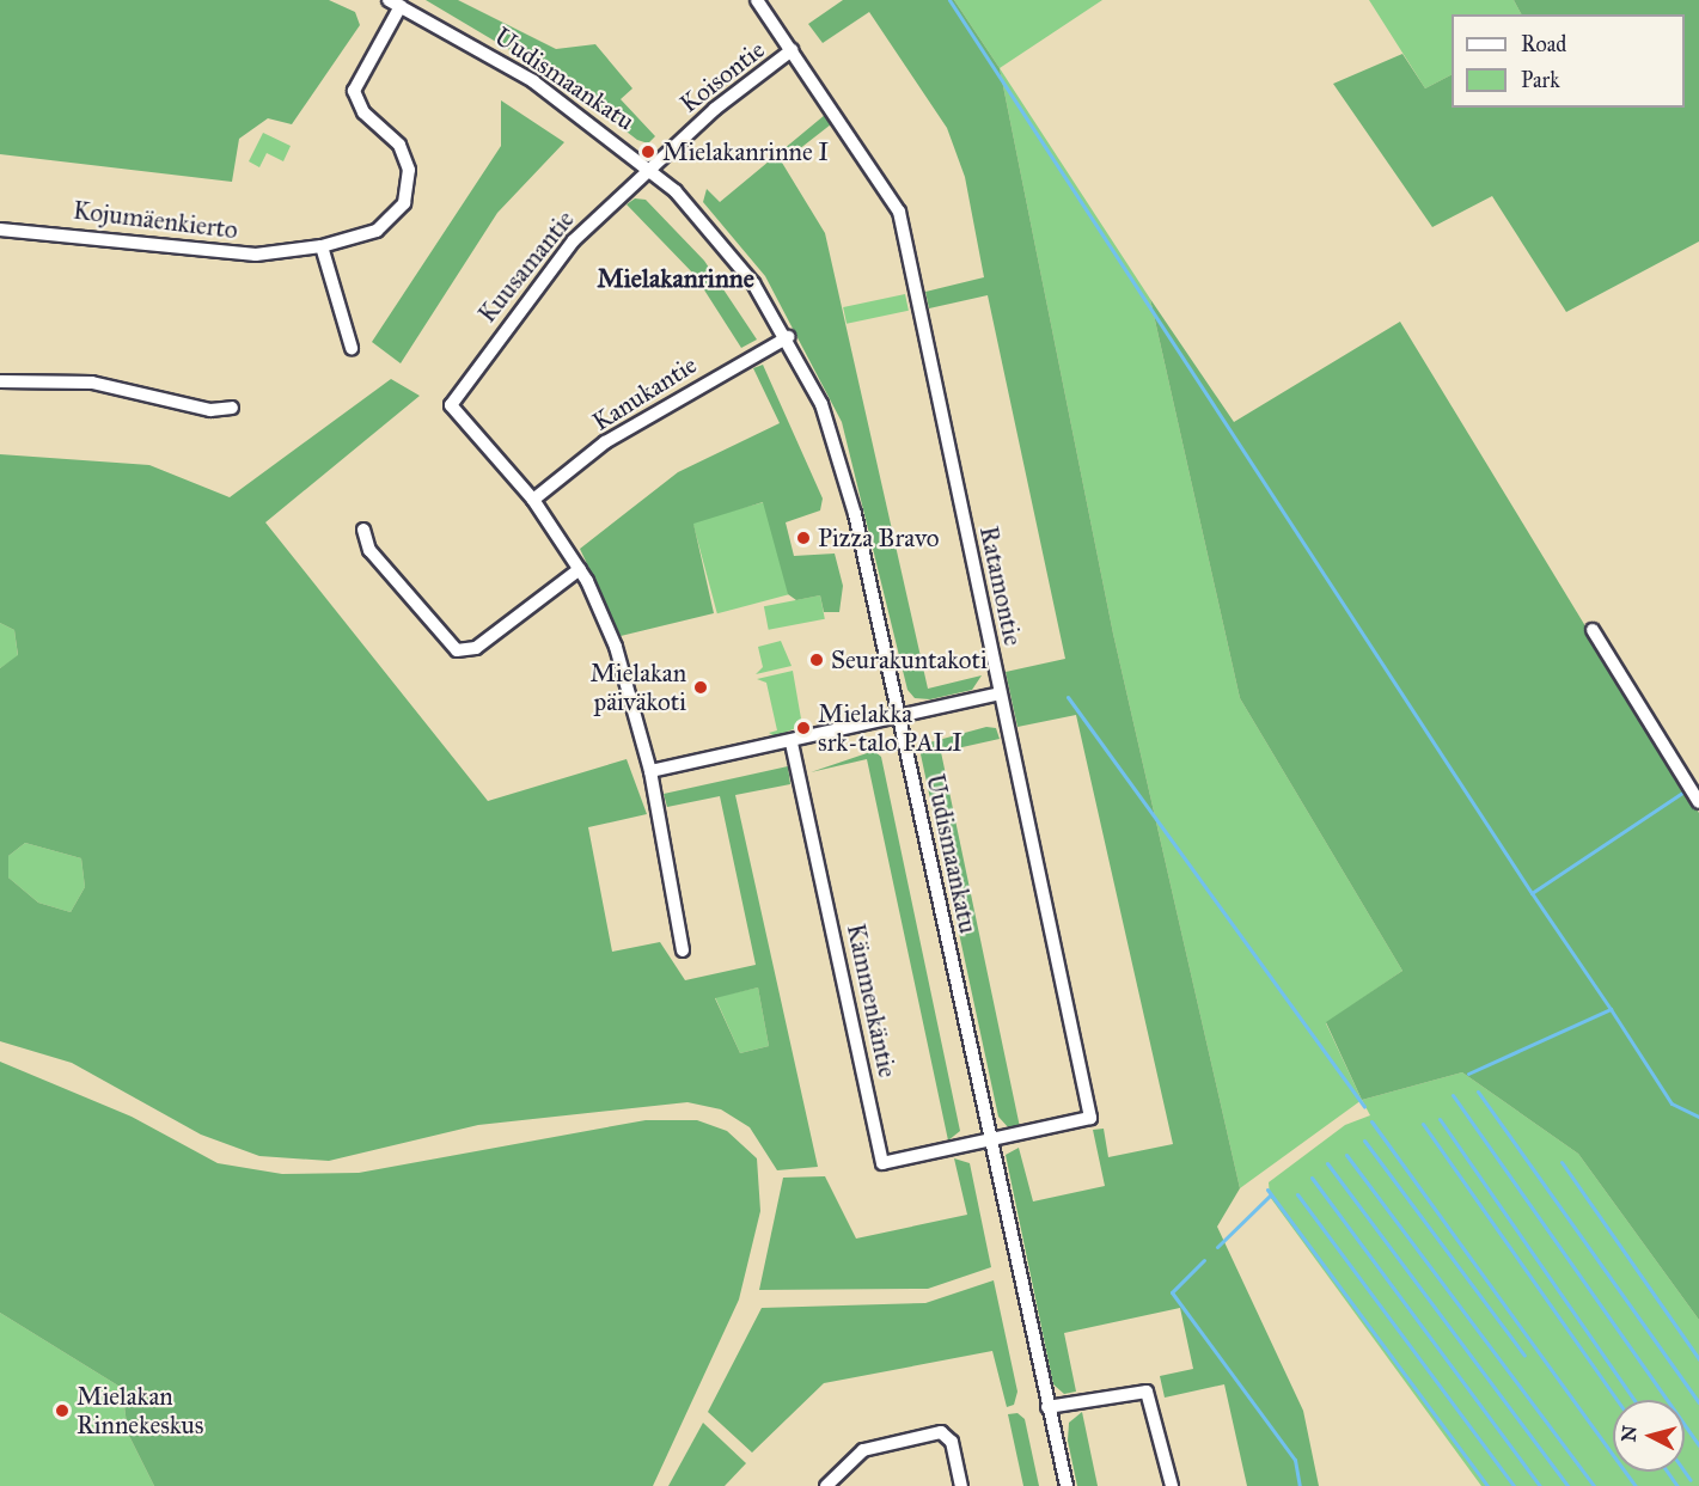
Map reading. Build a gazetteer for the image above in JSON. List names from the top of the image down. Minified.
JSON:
{"streets":{"street":["Koisontie","Uudismaankatu","Kojumäenkierto","Kuusamantie","Kanukantie","Ratamontie","Kämmenkäntie"]},"crossings":[["Koisontie","Uudismaankatu"],["Koisontie","Kuusamantie"],["Koisontie","Ratamontie"],["Uudismaankatu","Kojumäenkierto"],["Uudismaankatu","Kuusamantie"],["Uudismaankatu","Kanukantie"],["Uudismaankatu","Ratamontie"],["Uudismaankatu","Kämmenkäntie"],["Kuusamantie","Kanukantie"],["Ratamontie","Kämmenkäntie"]],"districts":["Mielakanrinne"],"places":["Mielakanrinne I","Pizza Bravo","Seurakuntakoti","Mielakan päiväkoti","Mielakka srk-talo PALI","Mielakan Rinnekeskus"],"legend":["Road","Park"],"north":"left"}
